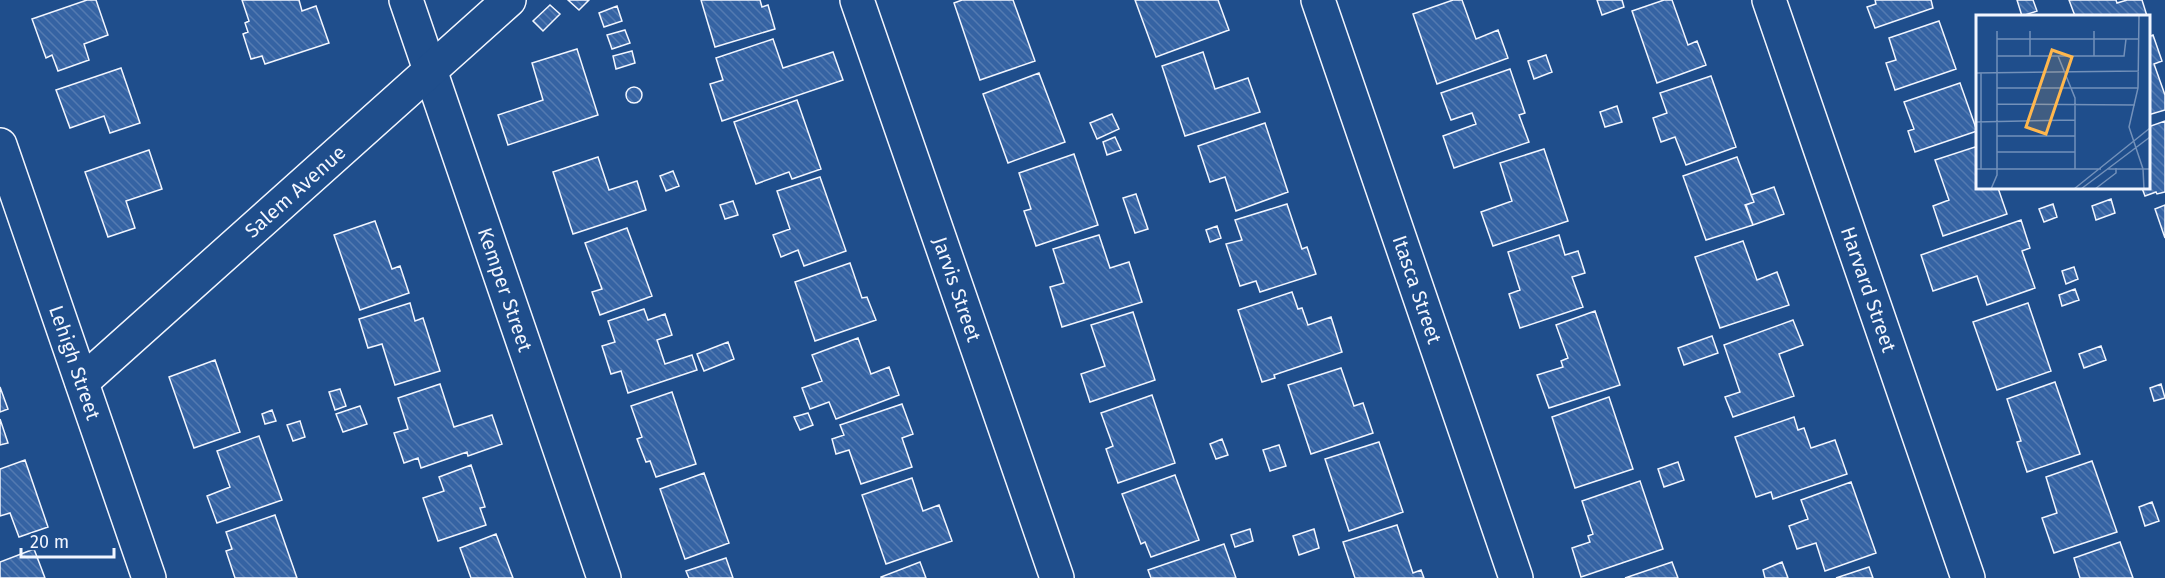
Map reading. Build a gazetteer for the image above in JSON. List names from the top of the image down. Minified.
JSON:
{"streets":{"street":["Salem Avenue","Kemper Street","Jarvis Street","Itasca Street","Harvard Street","Lehigh Street"]},"crossings":[["Salem Avenue","Kemper Street"],["Salem Avenue","Lehigh Street"]],"scale_bar":"20 m"}
